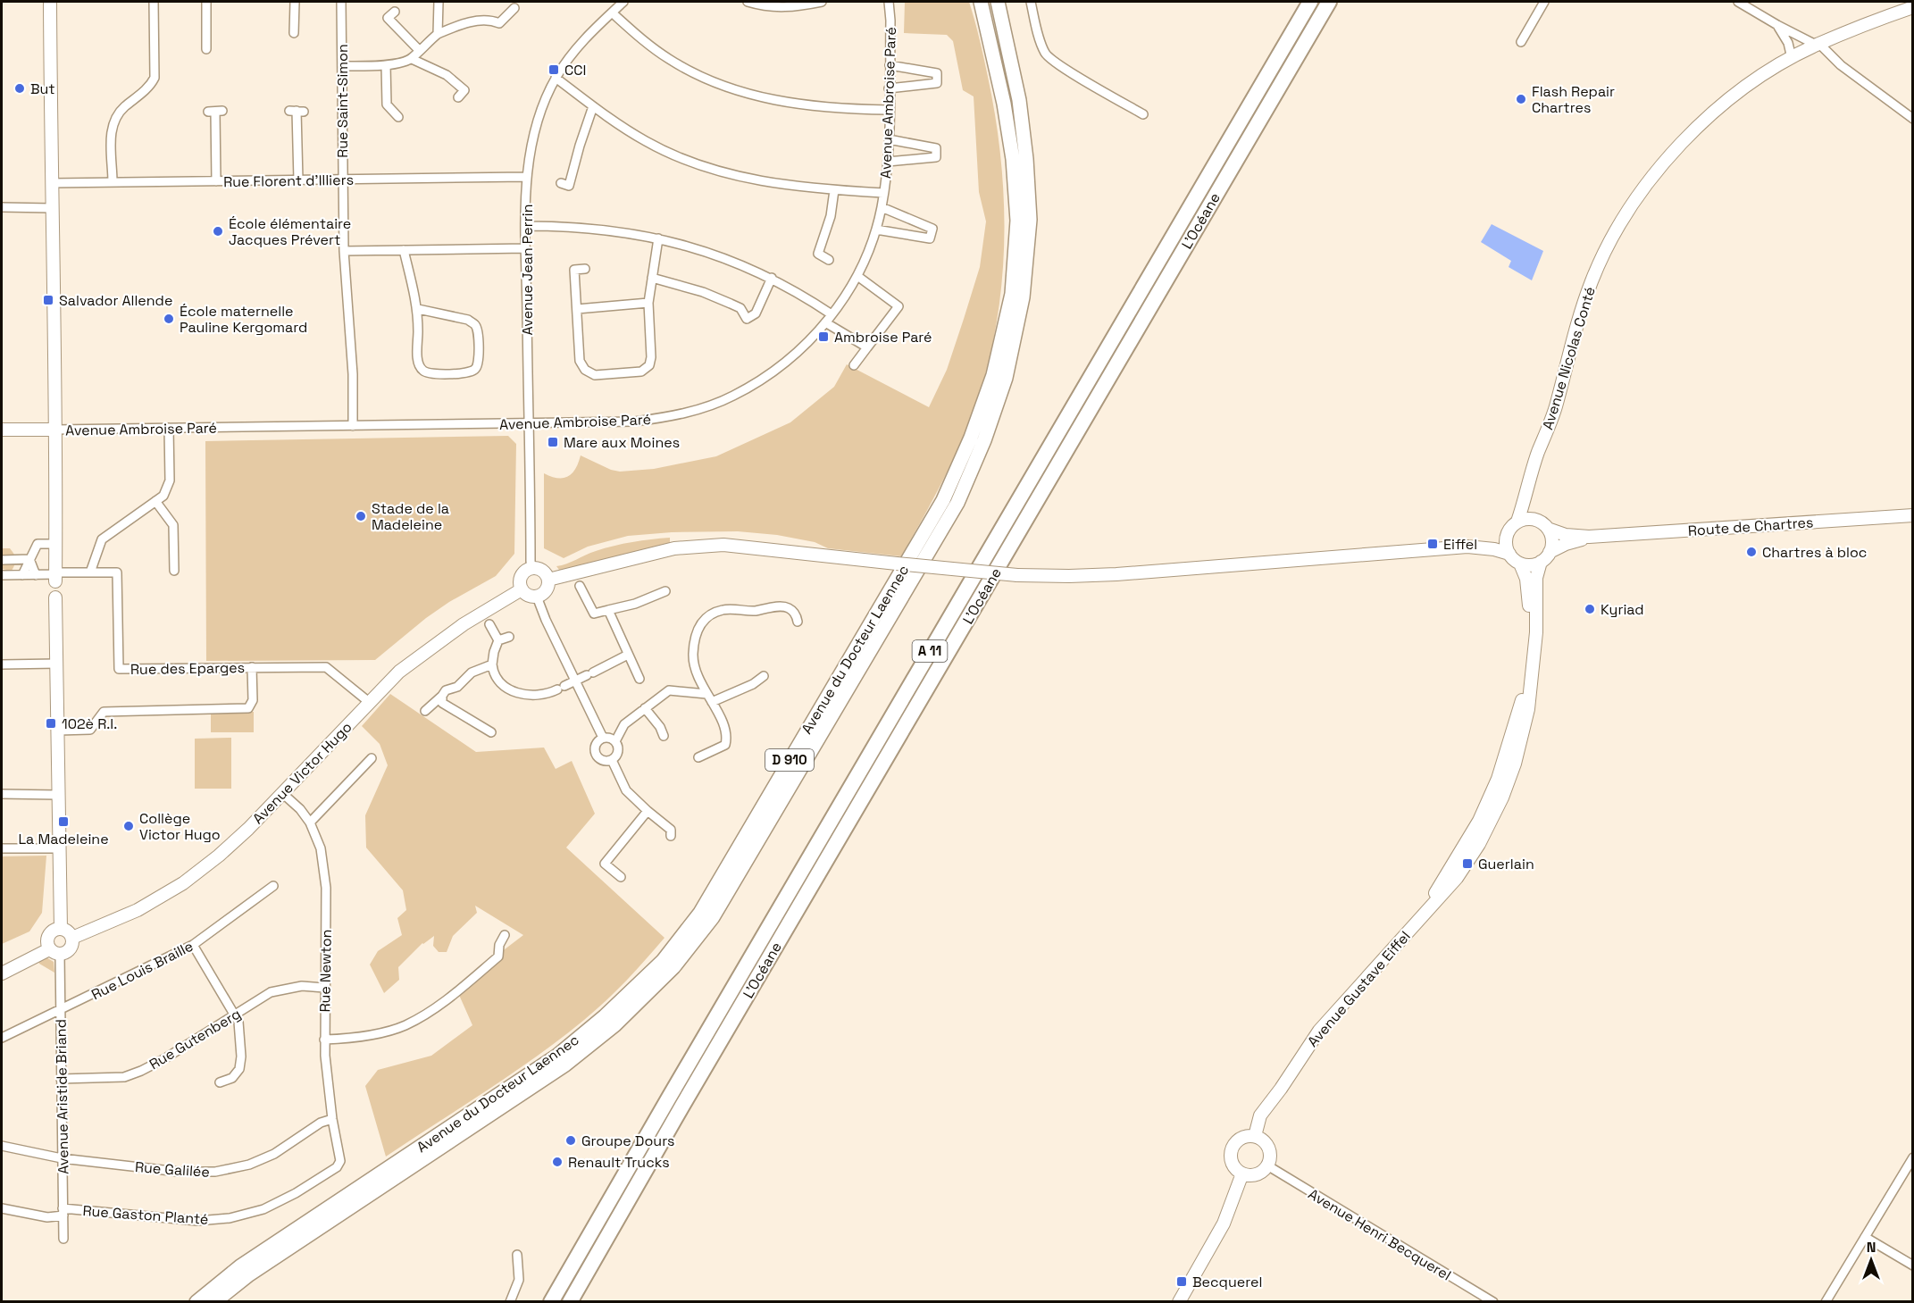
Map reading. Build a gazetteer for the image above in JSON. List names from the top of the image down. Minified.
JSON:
{"streets":{"highway":["L’Océane","A 11"],"main road":["Avenue du Docteur Laennec","D 910"],"street":["Rue Saint-Simon","Avenue Ambroise Paré","Rue Florent d'Illiers","Avenue Jean Perrin","Avenue Nicolas Conté","Route de Chartres","Rue des Eparges","Avenue Victor Hugo","Rue Louis Braille","Rue Newton","Avenue Gustave Eiffel","Rue Gutenberg","Avenue Aristide Briand","Rue Galilée","Rue Gaston Planté","Avenue Henri Becquerel"]},"crossings":[["Rue Saint-Simon","Avenue Ambroise Paré"],["Rue Saint-Simon","Rue Florent d'Illiers"],["Avenue Ambroise Paré","Avenue Jean Perrin"],["Rue Florent d'Illiers","Avenue Jean Perrin"],["Avenue Jean Perrin","Avenue Victor Hugo"],["Avenue Nicolas Conté","Avenue Gustave Eiffel"],["Rue des Eparges","Avenue Victor Hugo"],["Avenue Victor Hugo","Rue Newton"],["Avenue Victor Hugo","Avenue Aristide Briand"],["Rue Louis Braille","Avenue Aristide Briand"],["Rue Newton","Rue Gutenberg"],["Rue Newton","Rue Galilée"],["Rue Newton","Rue Gaston Planté"],["Avenue Gustave Eiffel","Avenue Henri Becquerel"],["Rue Gutenberg","Avenue Aristide Briand"],["Avenue Aristide Briand","Rue Galilée"],["Avenue Aristide Briand","Rue Gaston Planté"]],"places":{"transit":["CCI","Salvador Allende","Ambroise Paré","Mare aux Moines","Eiffel","102è R.I.","La Madeleine","Guerlain","Becquerel"],"other":["But","Flash Repair Chartres","École élémentaire Jacques Prévert","École maternelle Pauline Kergomard","Stade de la Madeleine","Chartres à bloc","Kyriad","Collège Victor Hugo","Groupe Dours","Renault Trucks"]},"north":"top"}
